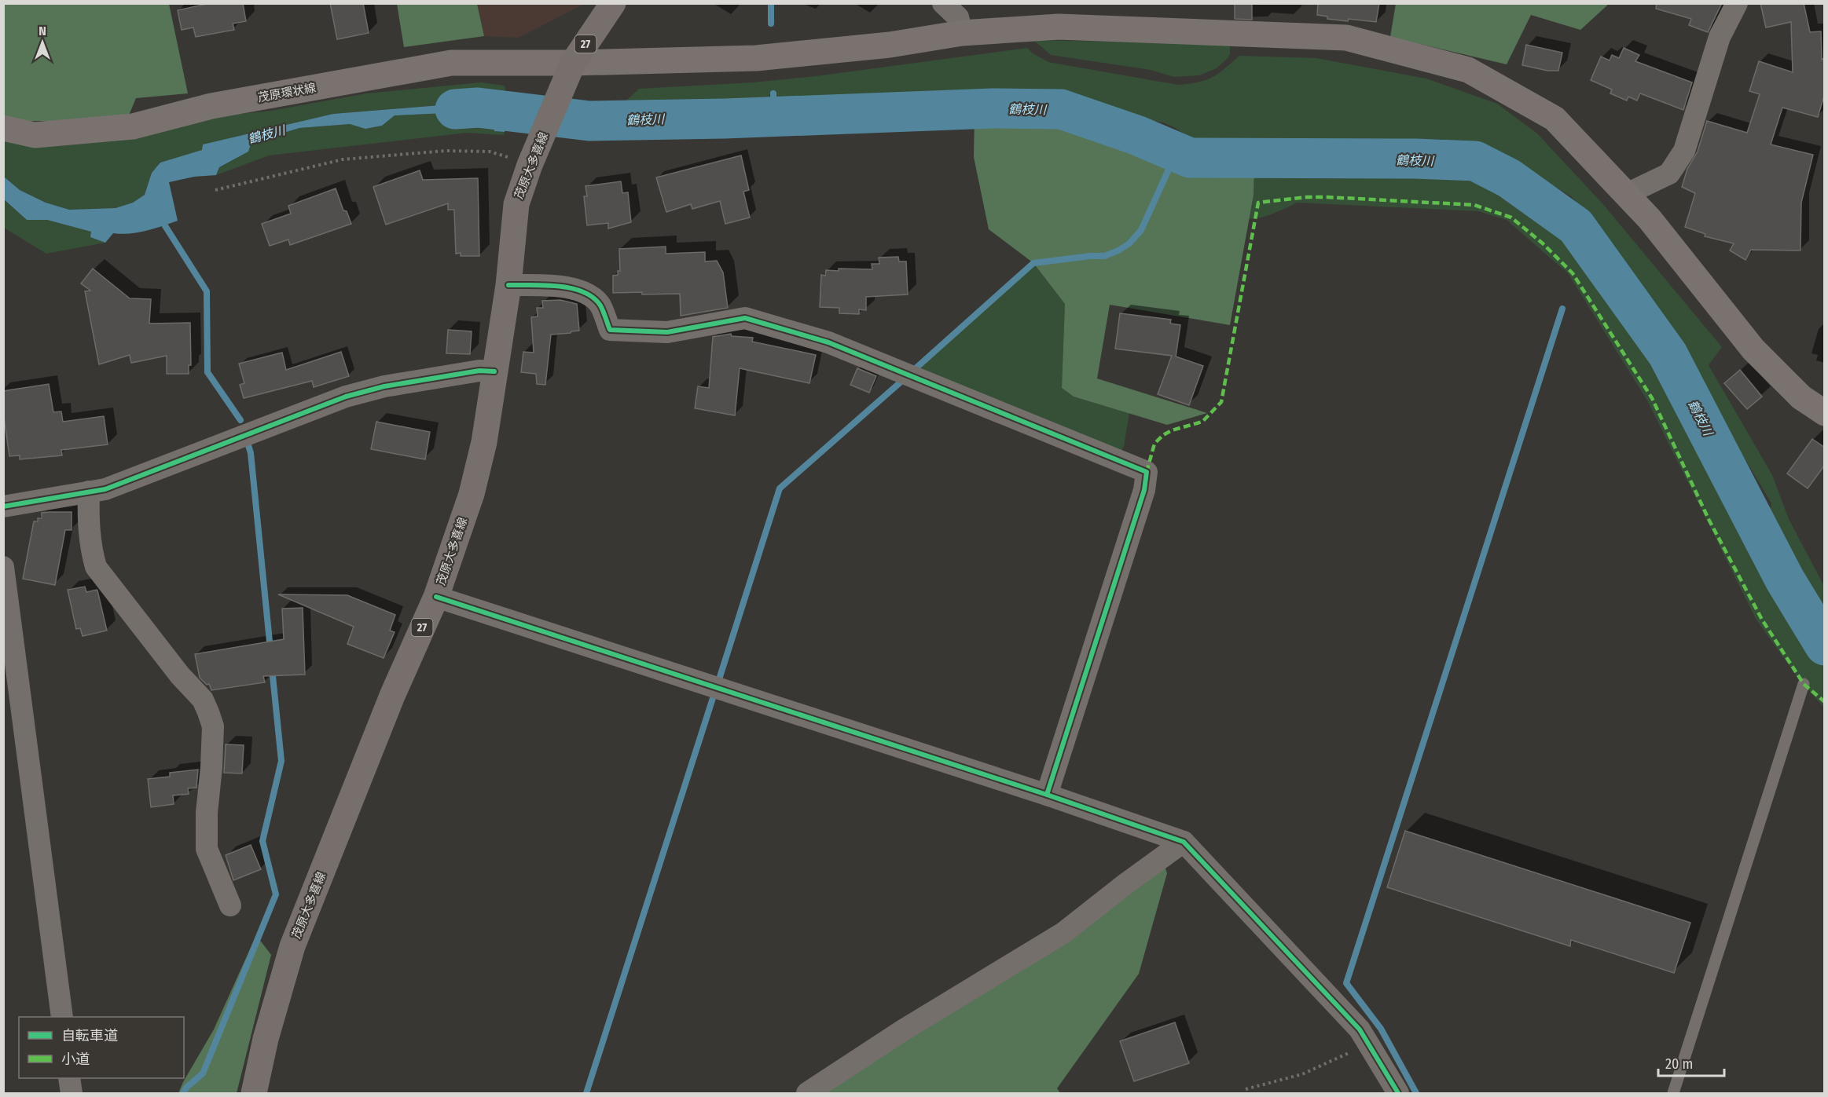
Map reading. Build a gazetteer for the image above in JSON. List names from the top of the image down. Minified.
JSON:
{"streets":{"main road":["27","茂原環状線","茂原大多喜線"]},"crossings":[["茂原環状線","茂原大多喜線"]],"water":["鶴枝川"],"legend":["自転車道","小道"],"scale_bar":"20 m","north":"top"}
